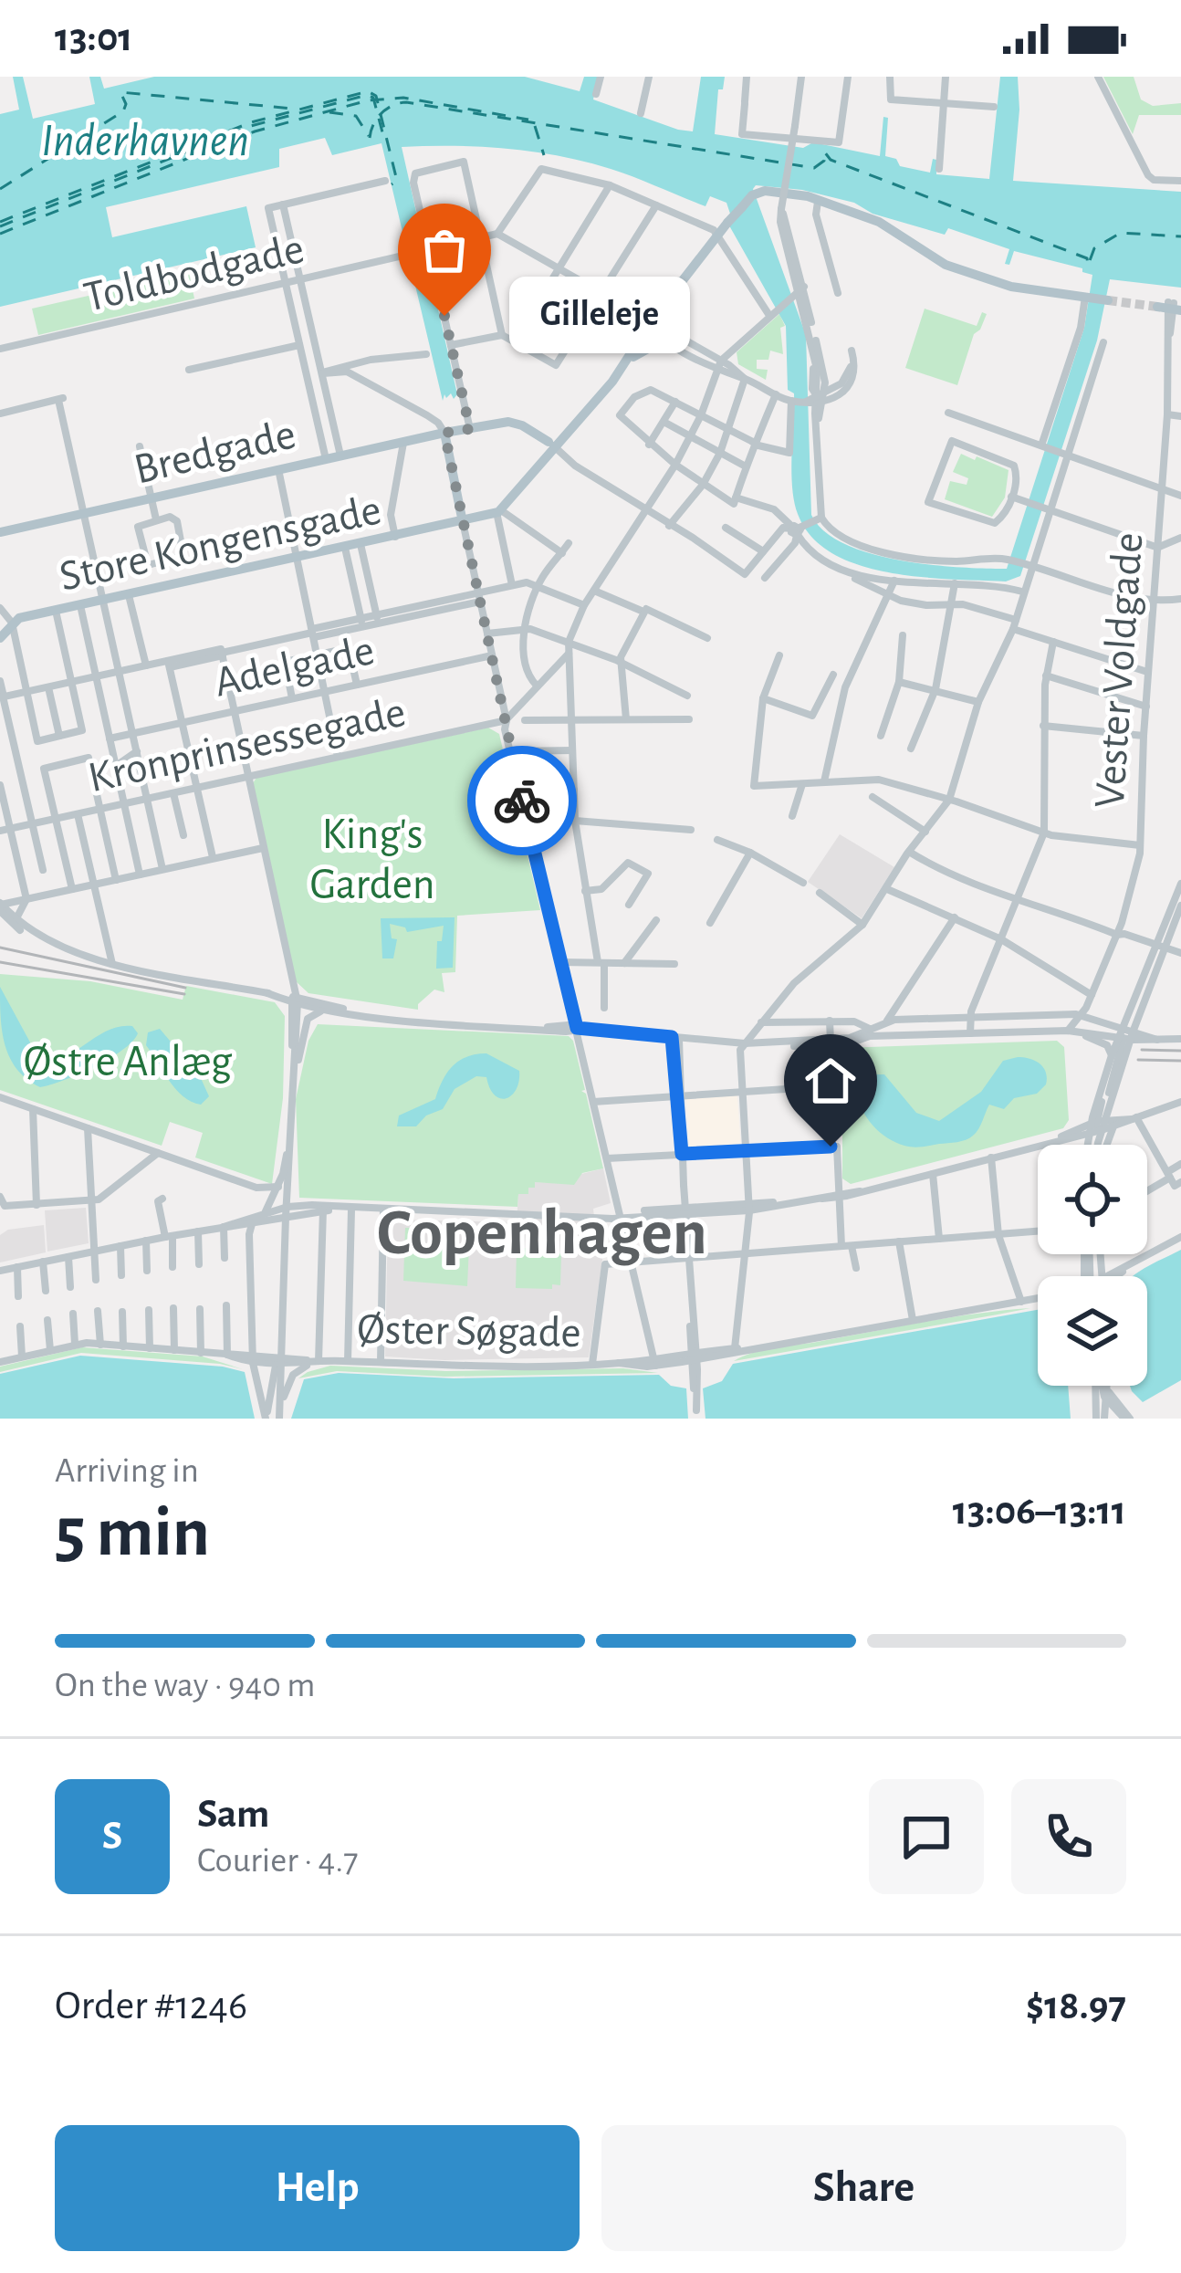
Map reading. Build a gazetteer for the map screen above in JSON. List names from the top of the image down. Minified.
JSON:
{"streets":{"main road":["Bredgade","Store Kongensgade"],"street":["Toldbodgade","Adelgade","Vester Voldgade","Kronprinsessegade","Øster Søgade"]},"districts":["Copenhagen"],"water":["Inderhavnen"],"parks":["King's Garden","Østre Anlæg"],"places":["Gilleleje"],"page":{"status":"13:01","bubble":"Gilleleje","heading":["5 min","Arriving in","13:06–13:11"],"panel":["Sam","Courier · 4.7","Order #1246","$18.97"],"bar":"On the way · 940 m","round":"S","buttons":["Help","Share"]}}
